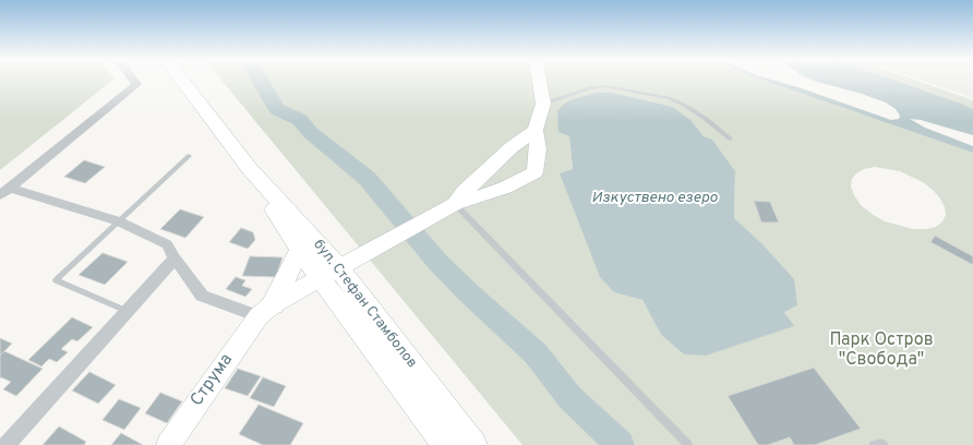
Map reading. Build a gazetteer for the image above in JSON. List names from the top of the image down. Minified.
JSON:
{"streets":{"main road":["бул. Стефан Стамболов"],"street":["Струма"]},"water":["Изкуствено езеро"],"parks":["Парк Остров \"Свобода\""]}
